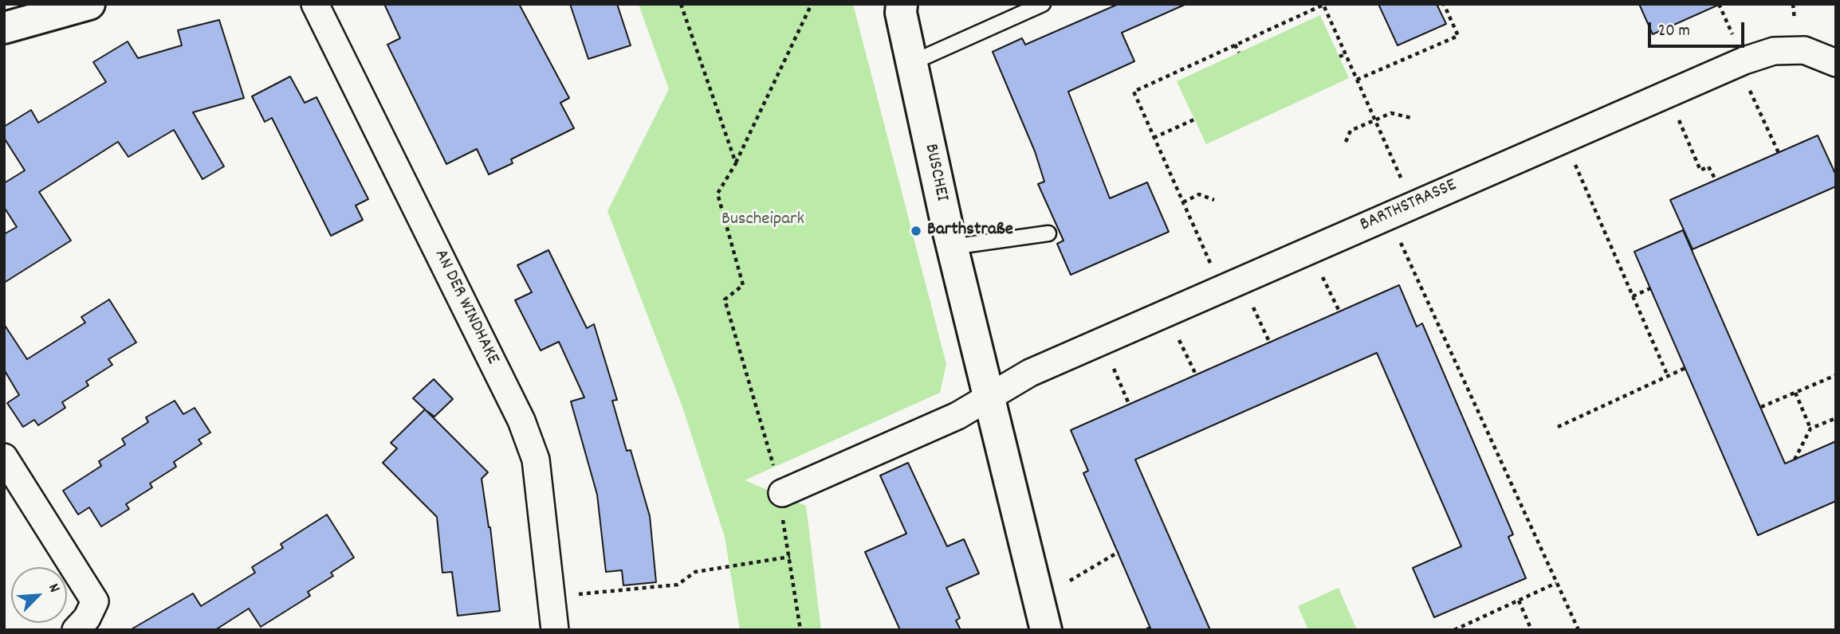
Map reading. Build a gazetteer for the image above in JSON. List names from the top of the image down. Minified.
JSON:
{"streets":{"street":["BUSCHEI","BARTHSTRASSE","AN DER WINDHAKE"]},"crossings":[["BUSCHEI","BARTHSTRASSE"]],"parks":["Buscheipark"],"places":["Barthstraße"],"scale_bar":"20 m","north":"top right"}
